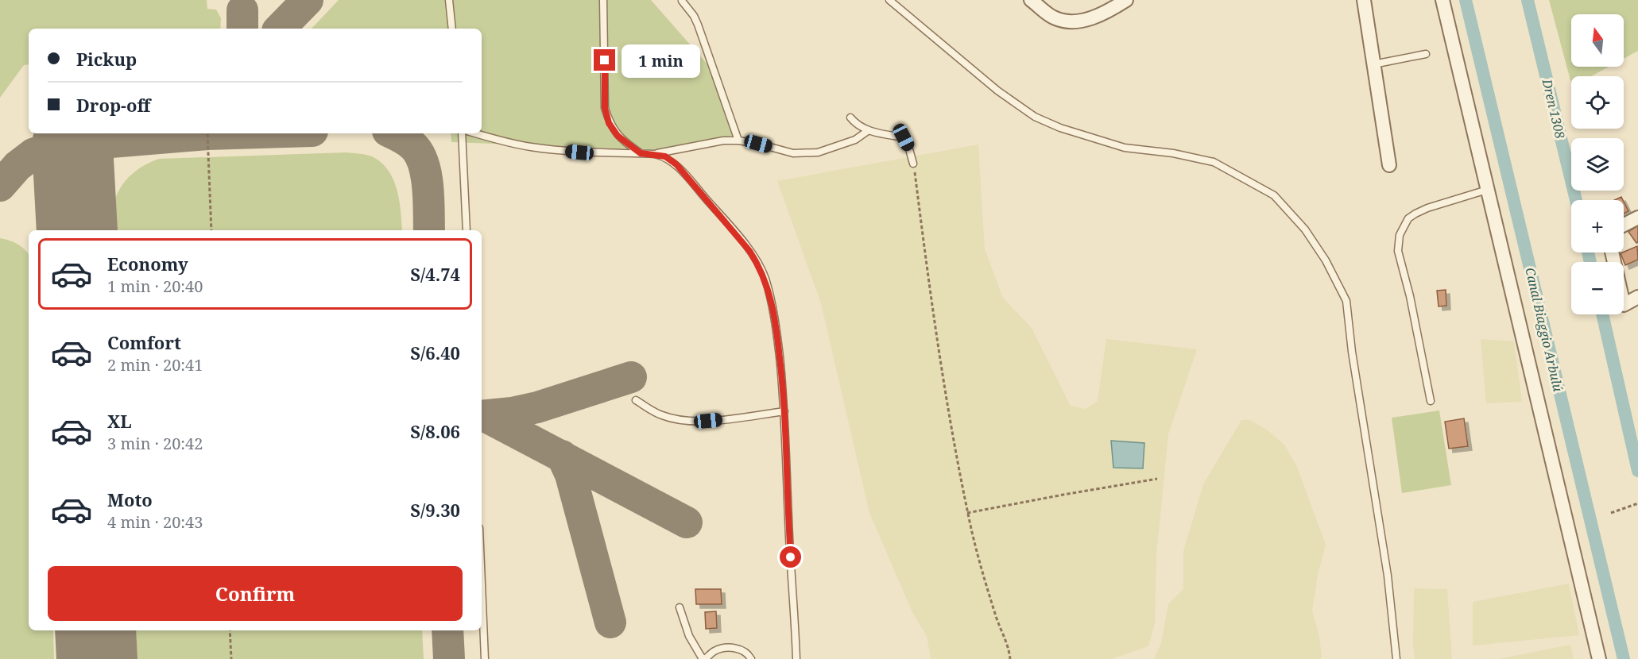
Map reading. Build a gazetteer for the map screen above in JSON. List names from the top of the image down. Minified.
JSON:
{"water":["Dren 1308","Canal Biaggio Arbulú"],"north":"top","page":{"map_buttons":["+","−"],"banner":["Pickup","Drop-off"],"bubble":"1 min","list":[{"name":"Economy","note":"1 min · 20:40","value":"S/4.74"},{"name":"Comfort","note":"2 min · 20:41","value":"S/6.40"},{"name":"XL","note":"3 min · 20:42","value":"S/8.06"},{"name":"Moto","note":"4 min · 20:43","value":"S/9.30"}],"buttons":"Confirm"}}
